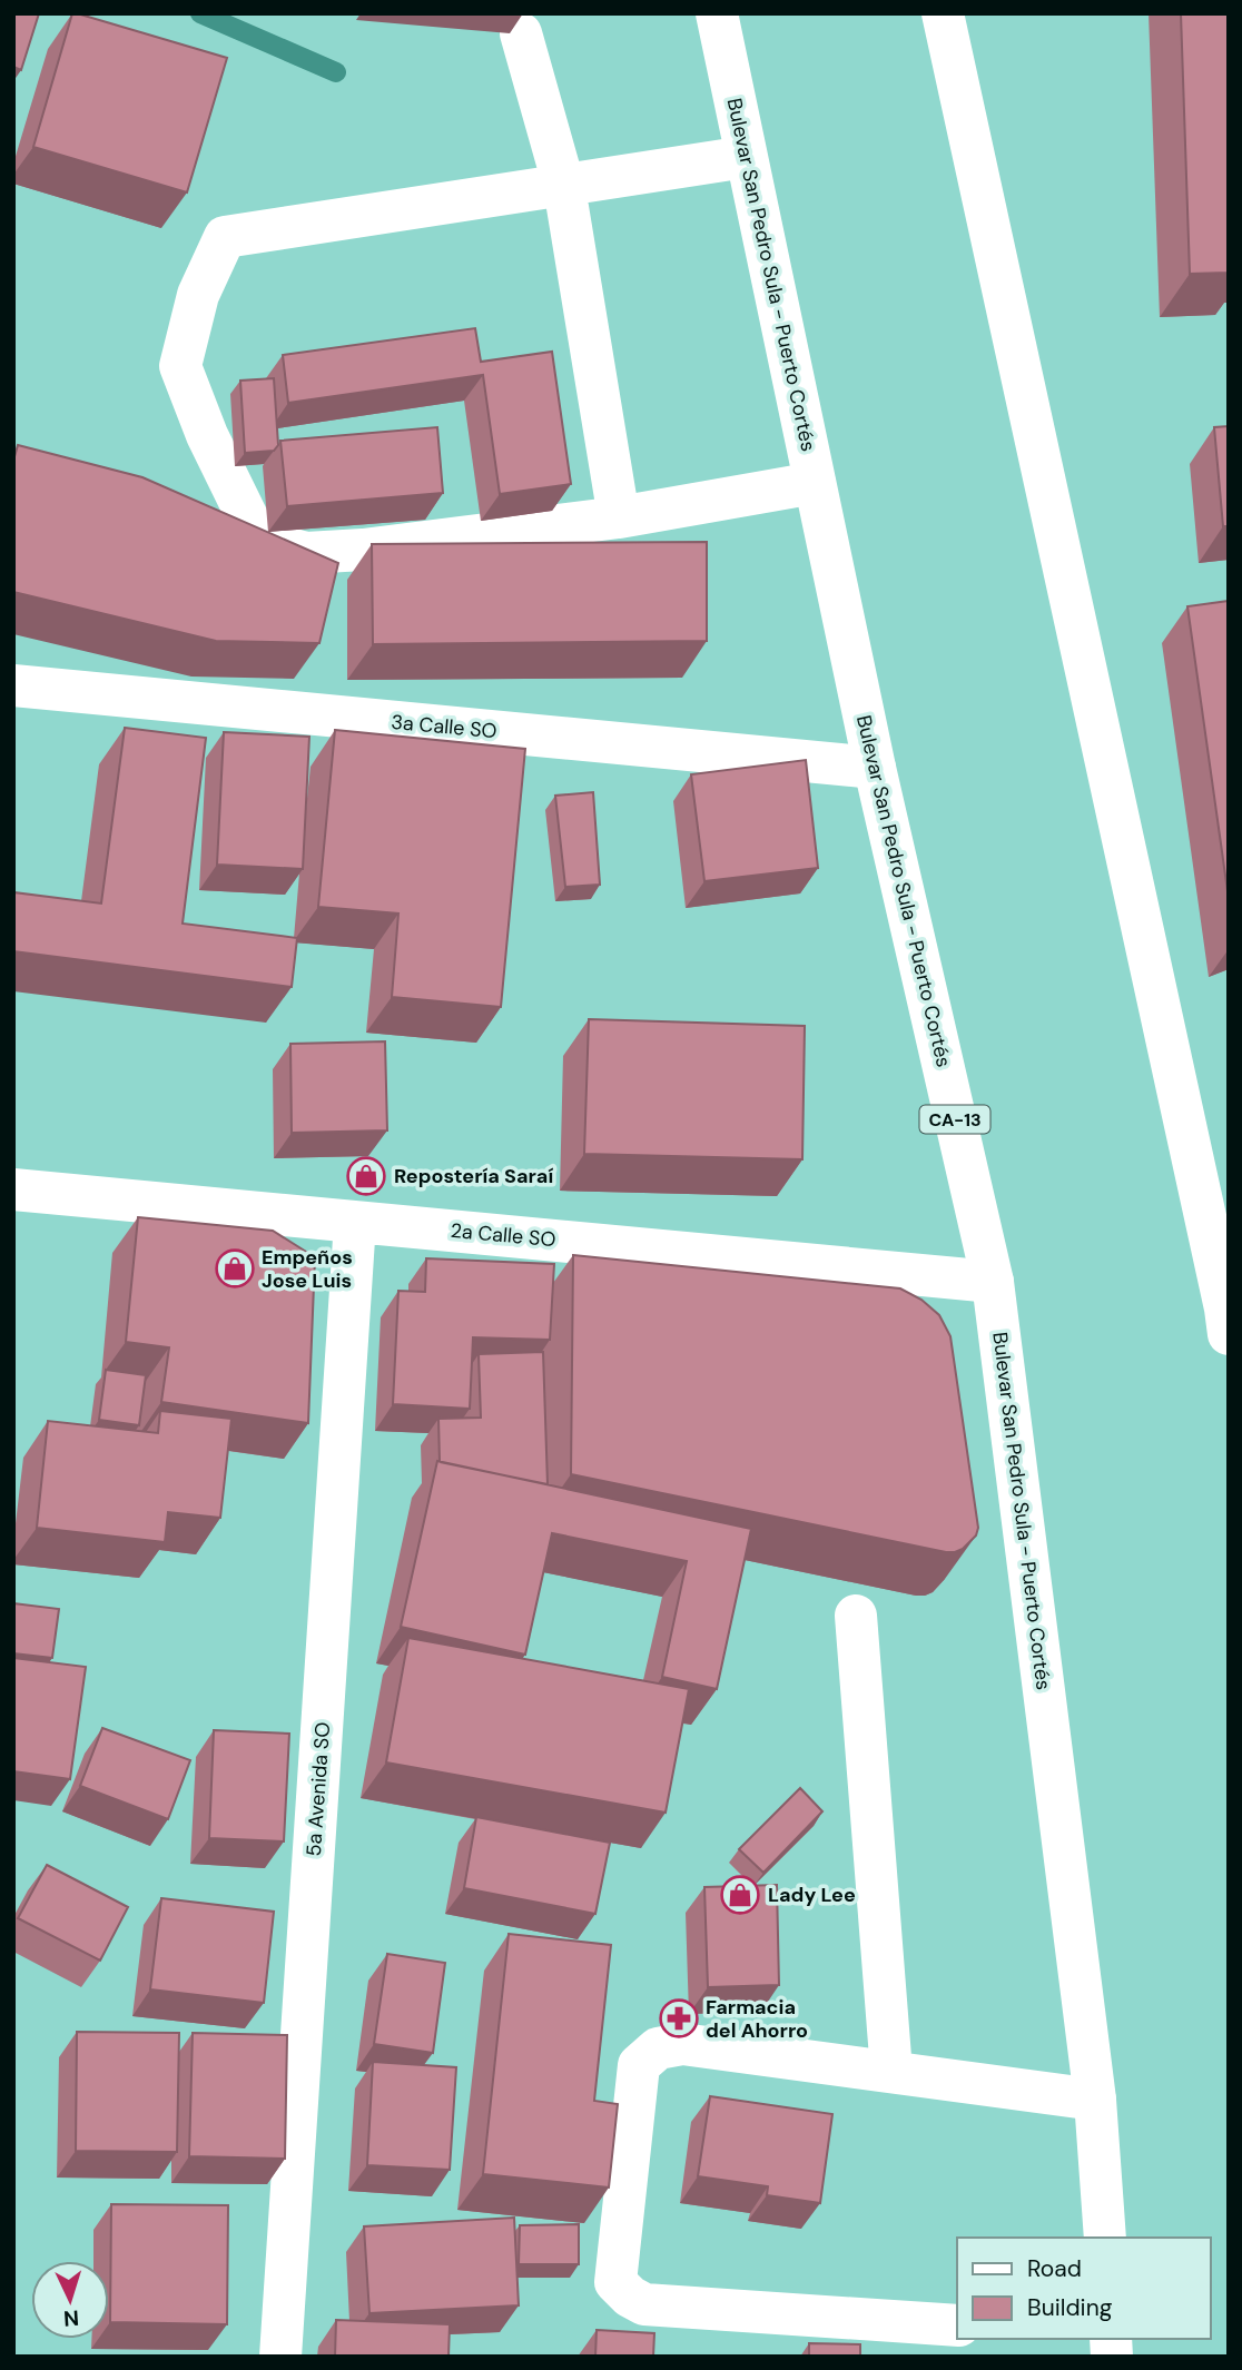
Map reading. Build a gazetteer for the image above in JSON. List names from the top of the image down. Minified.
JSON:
{"streets":{"main road":["Bulevar San Pedro Sula - Puerto Cortés","3a Calle SO","CA-13","2a Calle SO","5a Avenida SO"]},"crossings":[["Bulevar San Pedro Sula - Puerto Cortés","3a Calle SO"],["Bulevar San Pedro Sula - Puerto Cortés","2a Calle SO"],["2a Calle SO","5a Avenida SO"]],"places":{"shop":["Repostería Saraí","Empeños Jose Luis","Lady Lee"],"pharmacy":["Farmacia del Ahorro"]},"legend":["Road","Building"],"north":"bottom"}
